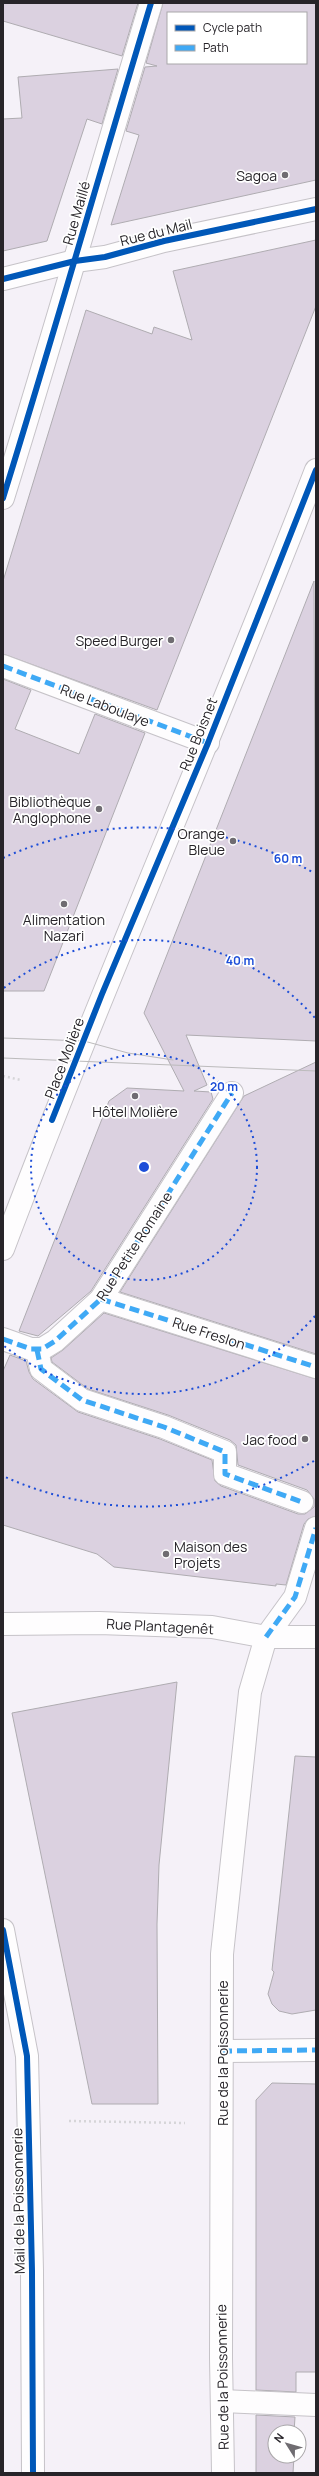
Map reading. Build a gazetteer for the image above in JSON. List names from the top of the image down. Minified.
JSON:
{"streets":{"street":["Rue Maillé","Rue du Mail","Rue Laboulaye","Rue Boisnet","Place Molière","Rue Petite Romaine","Rue Freslon","Rue Plantagenêt","Rue de la Poissonnerie","Mail de la Poissonnerie"]},"crossings":[["Rue Maillé","Rue du Mail"],["Rue Laboulaye","Rue Boisnet"],["Rue Boisnet","Place Molière"],["Rue Petite Romaine","Rue Freslon"],["Rue Plantagenêt","Rue de la Poissonnerie"]],"places":["Sagoa","Speed Burger","Bibliothèque Anglophone","Orange Bleue","Alimentation Nazari","Hôtel Molière","Jac food","Maison des Projets"],"legend":["Cycle path","Path"],"north":"top left","rings":["60 m","40 m","20 m"]}
